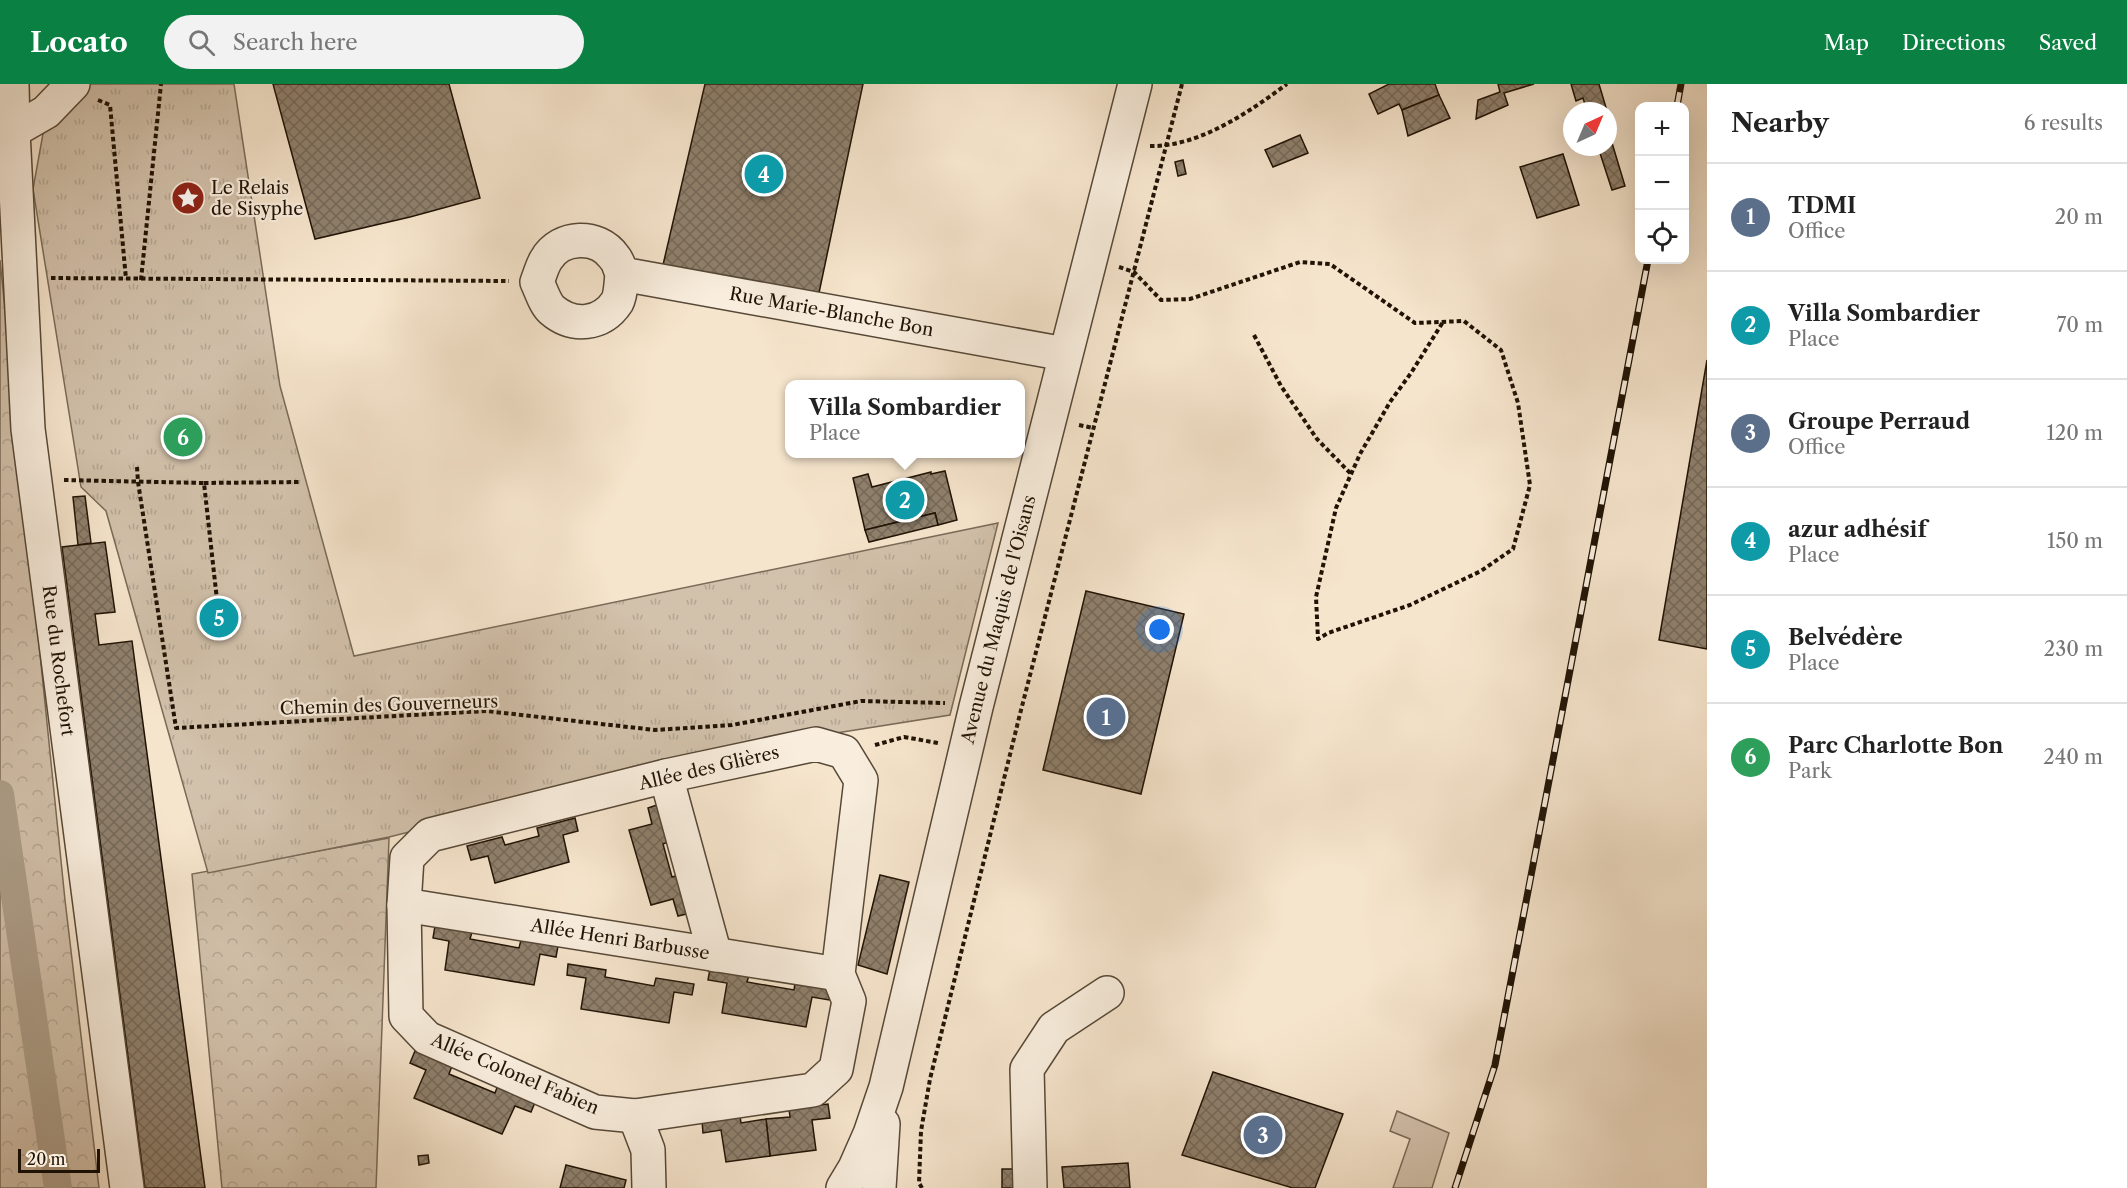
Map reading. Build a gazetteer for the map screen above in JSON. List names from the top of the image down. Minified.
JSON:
{"streets":{"street":["Rue Marie-Blanche Bon","Avenue du Maquis de l'Oisans","Rue du Rochefort","Allée des Glières","Allée Henri Barbusse","Allée Colonel Fabien"],"path":["Chemin des Gouverneurs"]},"crossings":[["Rue Marie-Blanche Bon","Avenue du Maquis de l'Oisans"],["Allée des Glières","Allée Henri Barbusse"],["Allée des Glières","Allée Colonel Fabien"],["Allée Henri Barbusse","Allée Colonel Fabien"]],"places":{"place":["Le Relais de Sisyphe"]},"scale_bar":"20 m","north":"top right","page":{"header":"Locato","search":"Search here","nav":["Map","Directions","Saved"],"heading":["Nearby","6 results"],"map_buttons":["+","−"],"pins":["4","6","2","5","1","3"],"list":[{"mark":"1","name":"TDMI","note":"Office","value":"20 m"},{"mark":"2","name":"Villa Sombardier","note":"Place","value":"70 m"},{"mark":"3","name":"Groupe Perraud","note":"Office","value":"120 m"},{"mark":"4","name":"azur adhésif","note":"Place","value":"150 m"},{"mark":"5","name":"Belvédère","note":"Place","value":"230 m"},{"mark":"6","name":"Parc Charlotte Bon","note":"Park","value":"240 m"}],"popup":["Villa Sombardier","Place"],"scale":"20 m"}}
